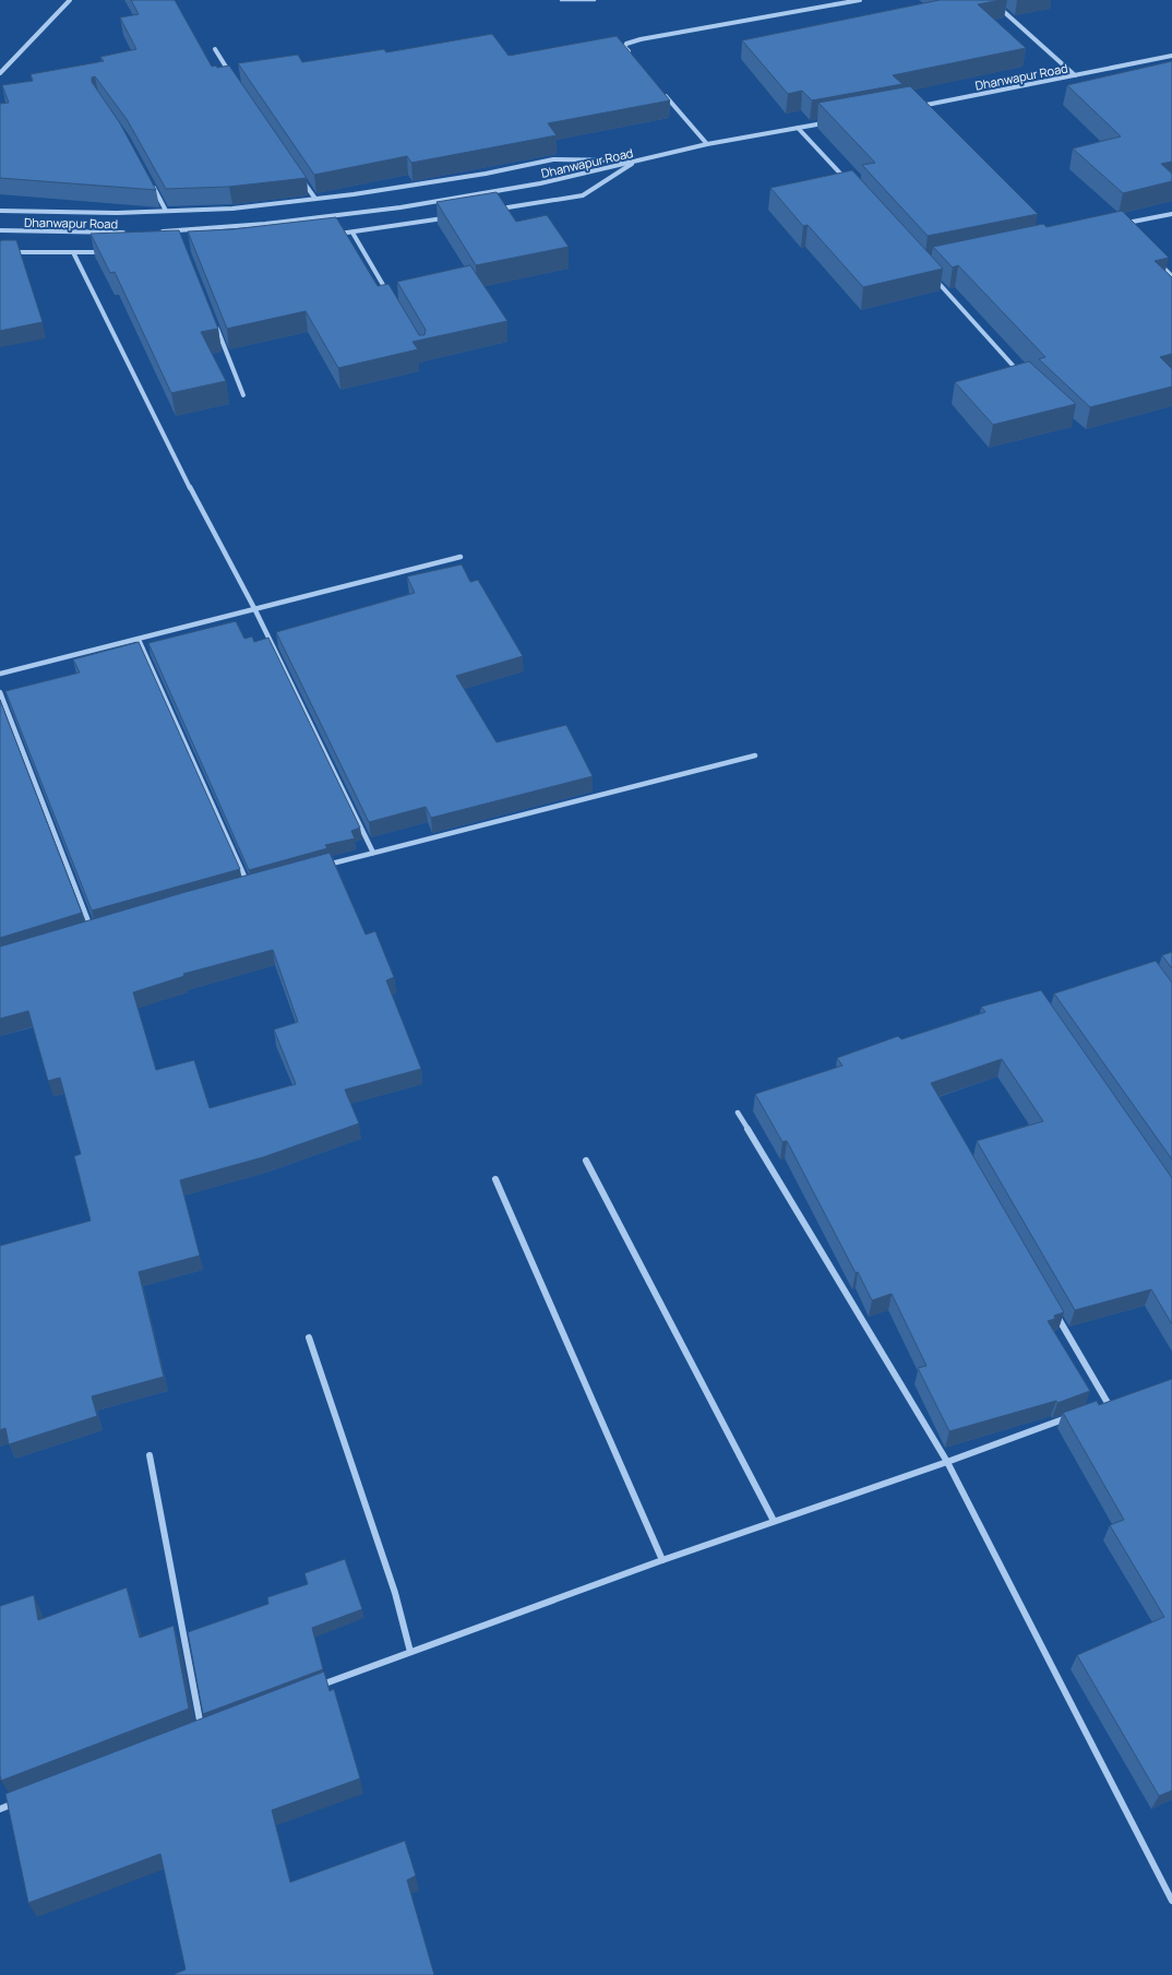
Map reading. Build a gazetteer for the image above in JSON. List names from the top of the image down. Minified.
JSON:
{"streets":{"street":["Dhanwapur Road"]}}
